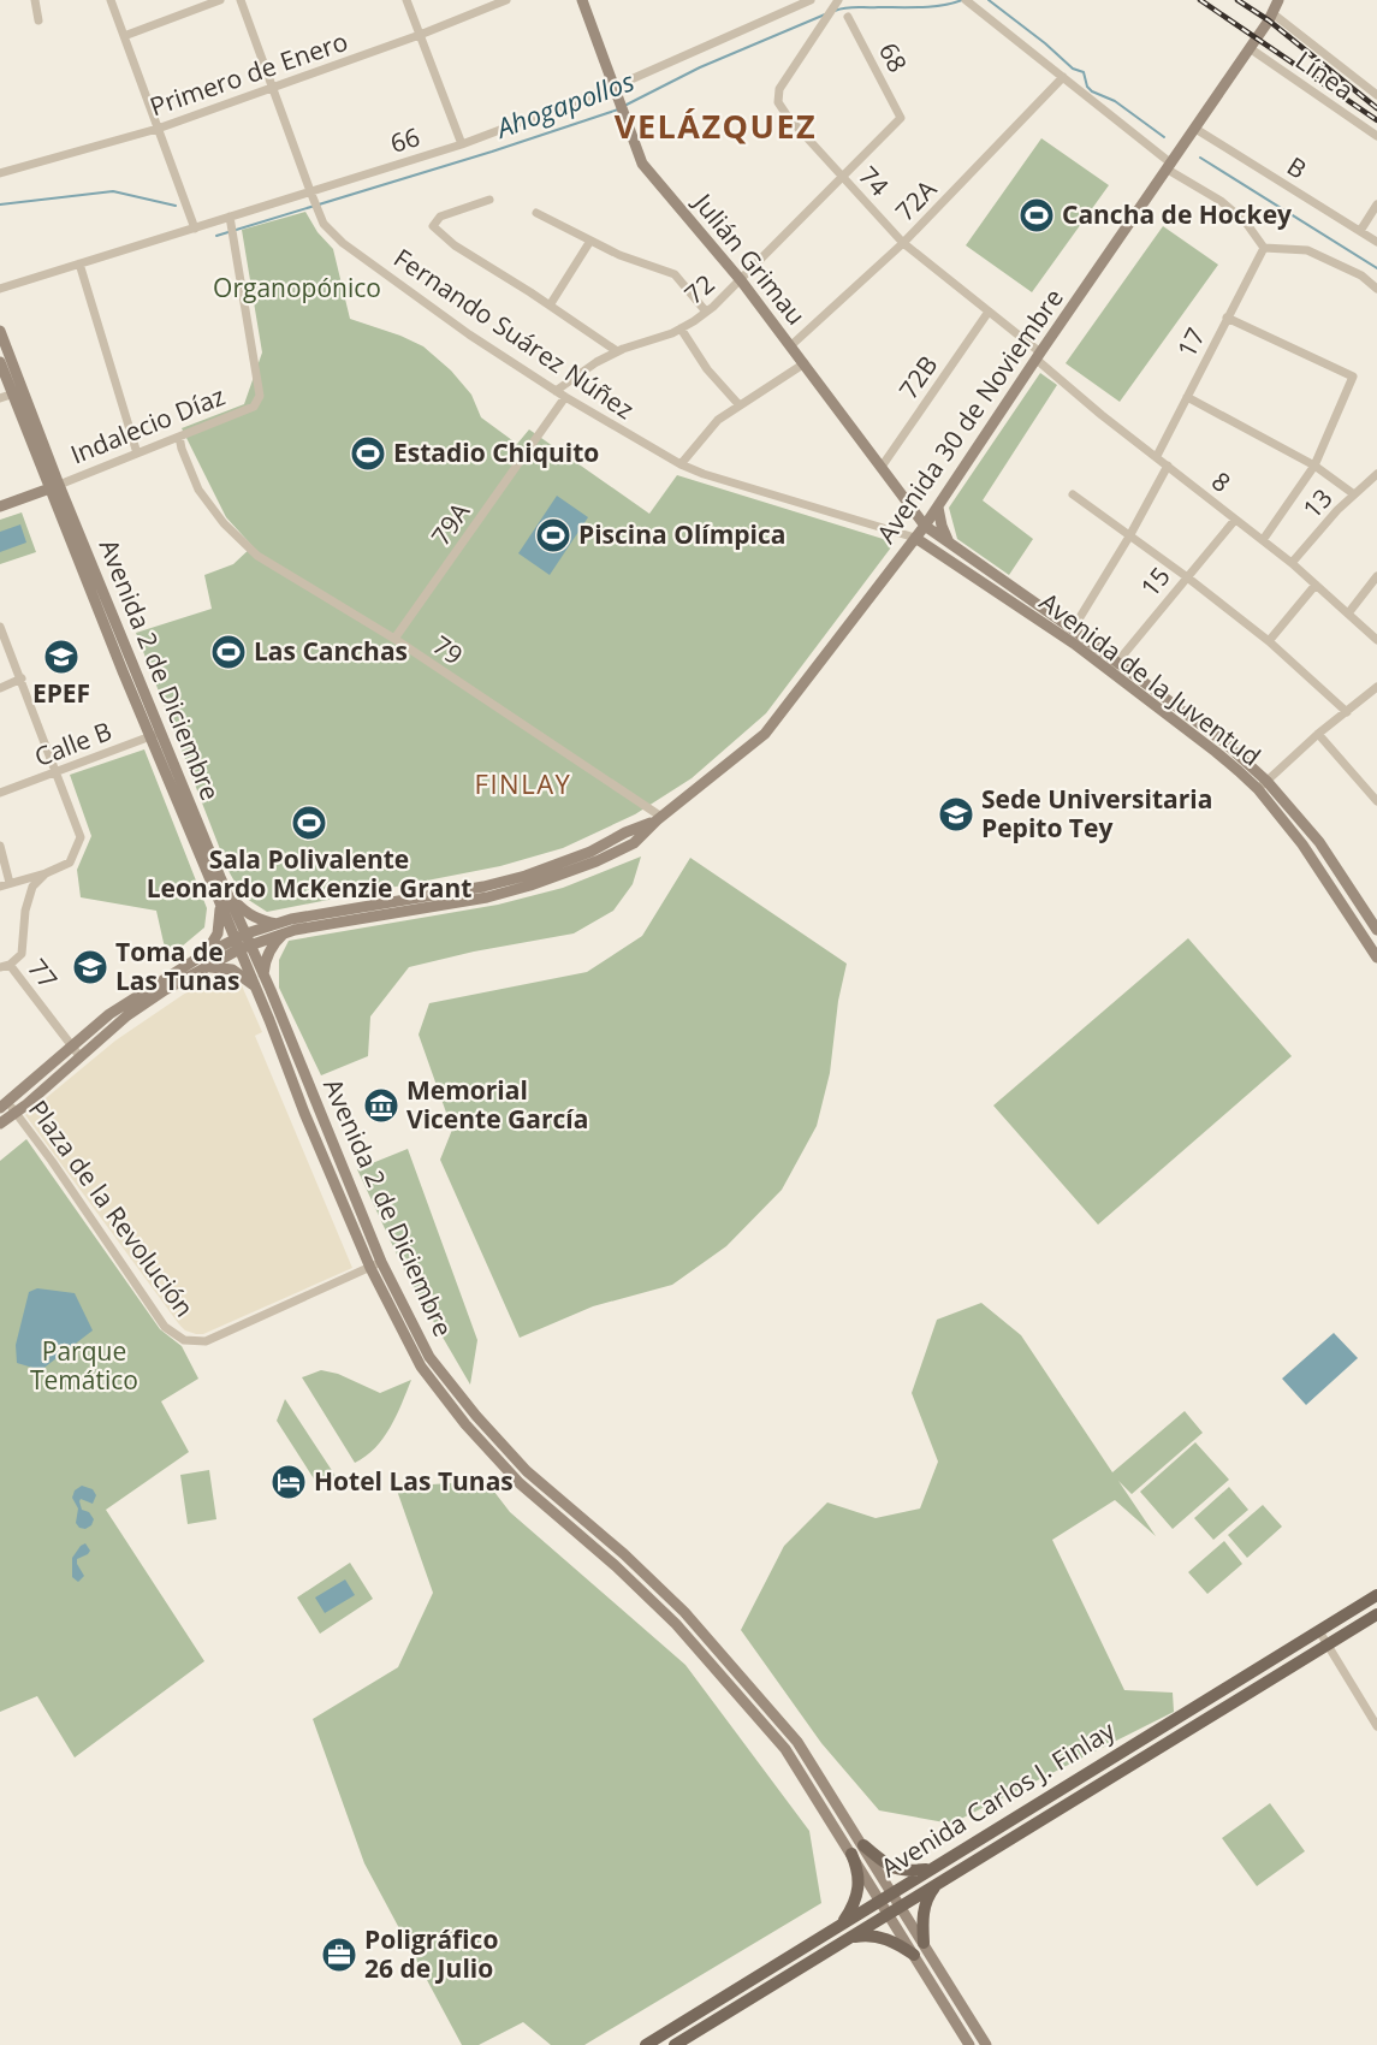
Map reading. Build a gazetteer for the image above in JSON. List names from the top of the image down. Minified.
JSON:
{"streets":{"main road":["Julián Grimau","Avenida 30 de Noviembre","Indalecio Díaz","Avenida 2 de Diciembre","Avenida de la Juventud","Avenida Carlos J. Finlay"],"street":["68","Primero de Enero","Línea","66","B","74","72A","72","Fernando Suárez Núñez","17","72B","8","13","79A","15","79","Calle B","77","Plaza de la Revolución"]},"crossings":[["68","72"],["Primero de Enero","Fernando Suárez Núñez"],["Línea","Avenida 30 de Noviembre"],["66","Julián Grimau"],["66","Fernando Suárez Núñez"],["66","Indalecio Díaz"],["B","Avenida 30 de Noviembre"],["74","72A"],["74","72"],["74","72B"],["74","Avenida 30 de Noviembre"],["74","8"],["72A","Julián Grimau"],["Julián Grimau","72"],["Julián Grimau","72B"],["Julián Grimau","Avenida 30 de Noviembre"],["Julián Grimau","Avenida de la Juventud"],["72","Fernando Suárez Núñez"],["Fernando Suárez Núñez","Avenida 30 de Noviembre"],["Fernando Suárez Núñez","79A"],["Fernando Suárez Núñez","Avenida de la Juventud"],["17","8"],["Avenida 30 de Noviembre","8"],["Avenida 30 de Noviembre","79"],["Avenida 30 de Noviembre","Avenida 2 de Diciembre"],["Avenida 30 de Noviembre","Avenida de la Juventud"],["Avenida 30 de Noviembre","77"],["Avenida 30 de Noviembre","Plaza de la Revolución"],["Indalecio Díaz","79"],["Indalecio Díaz","Avenida 2 de Diciembre"],["8","13"],["8","15"],["79A","79"],["15","Avenida de la Juventud"],["Avenida 2 de Diciembre","Calle B"],["Avenida 2 de Diciembre","Plaza de la Revolución"],["Avenida 2 de Diciembre","Avenida Carlos J. Finlay"]],"districts":["VELÁZQUEZ","FINLAY"],"water":["Ahogapollos"],"parks":["Organopónico","Parque Temático"],"places":{"sports":["Cancha de Hockey","Estadio Chiquito","Piscina Olímpica","Las Canchas","Sala Polivalente Leonardo McKenzie Grant"],"school or university":["EPEF","Sede Universitaria Pepito Tey","Toma de Las Tunas"],"museum":["Memorial Vicente García"],"hotel":["Hotel Las Tunas"],"office":["Poligráfico 26 de Julio"]}}
